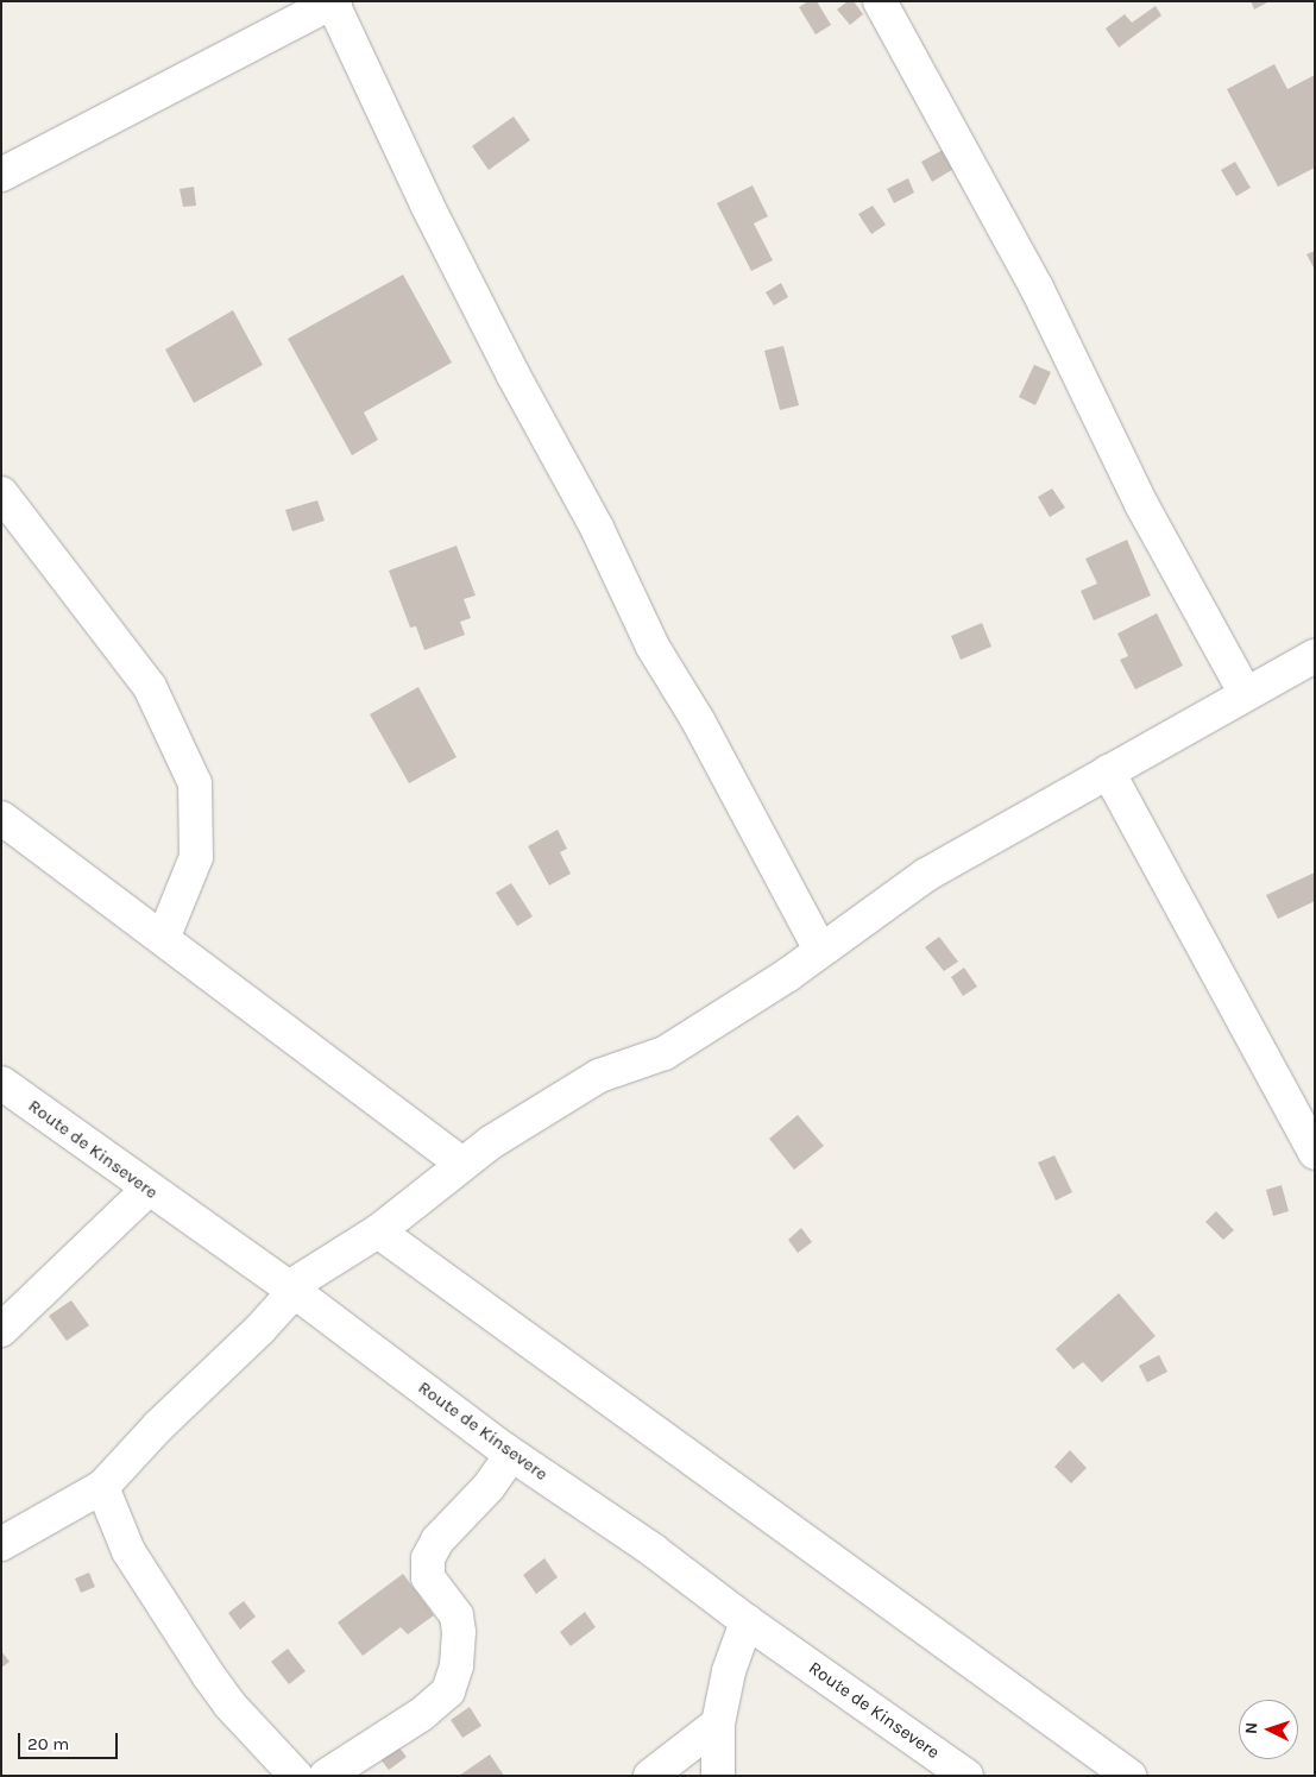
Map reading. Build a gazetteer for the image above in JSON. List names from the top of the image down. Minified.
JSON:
{"streets":{"street":["Route de Kinsevere"]},"scale_bar":"20 m","north":"left"}
